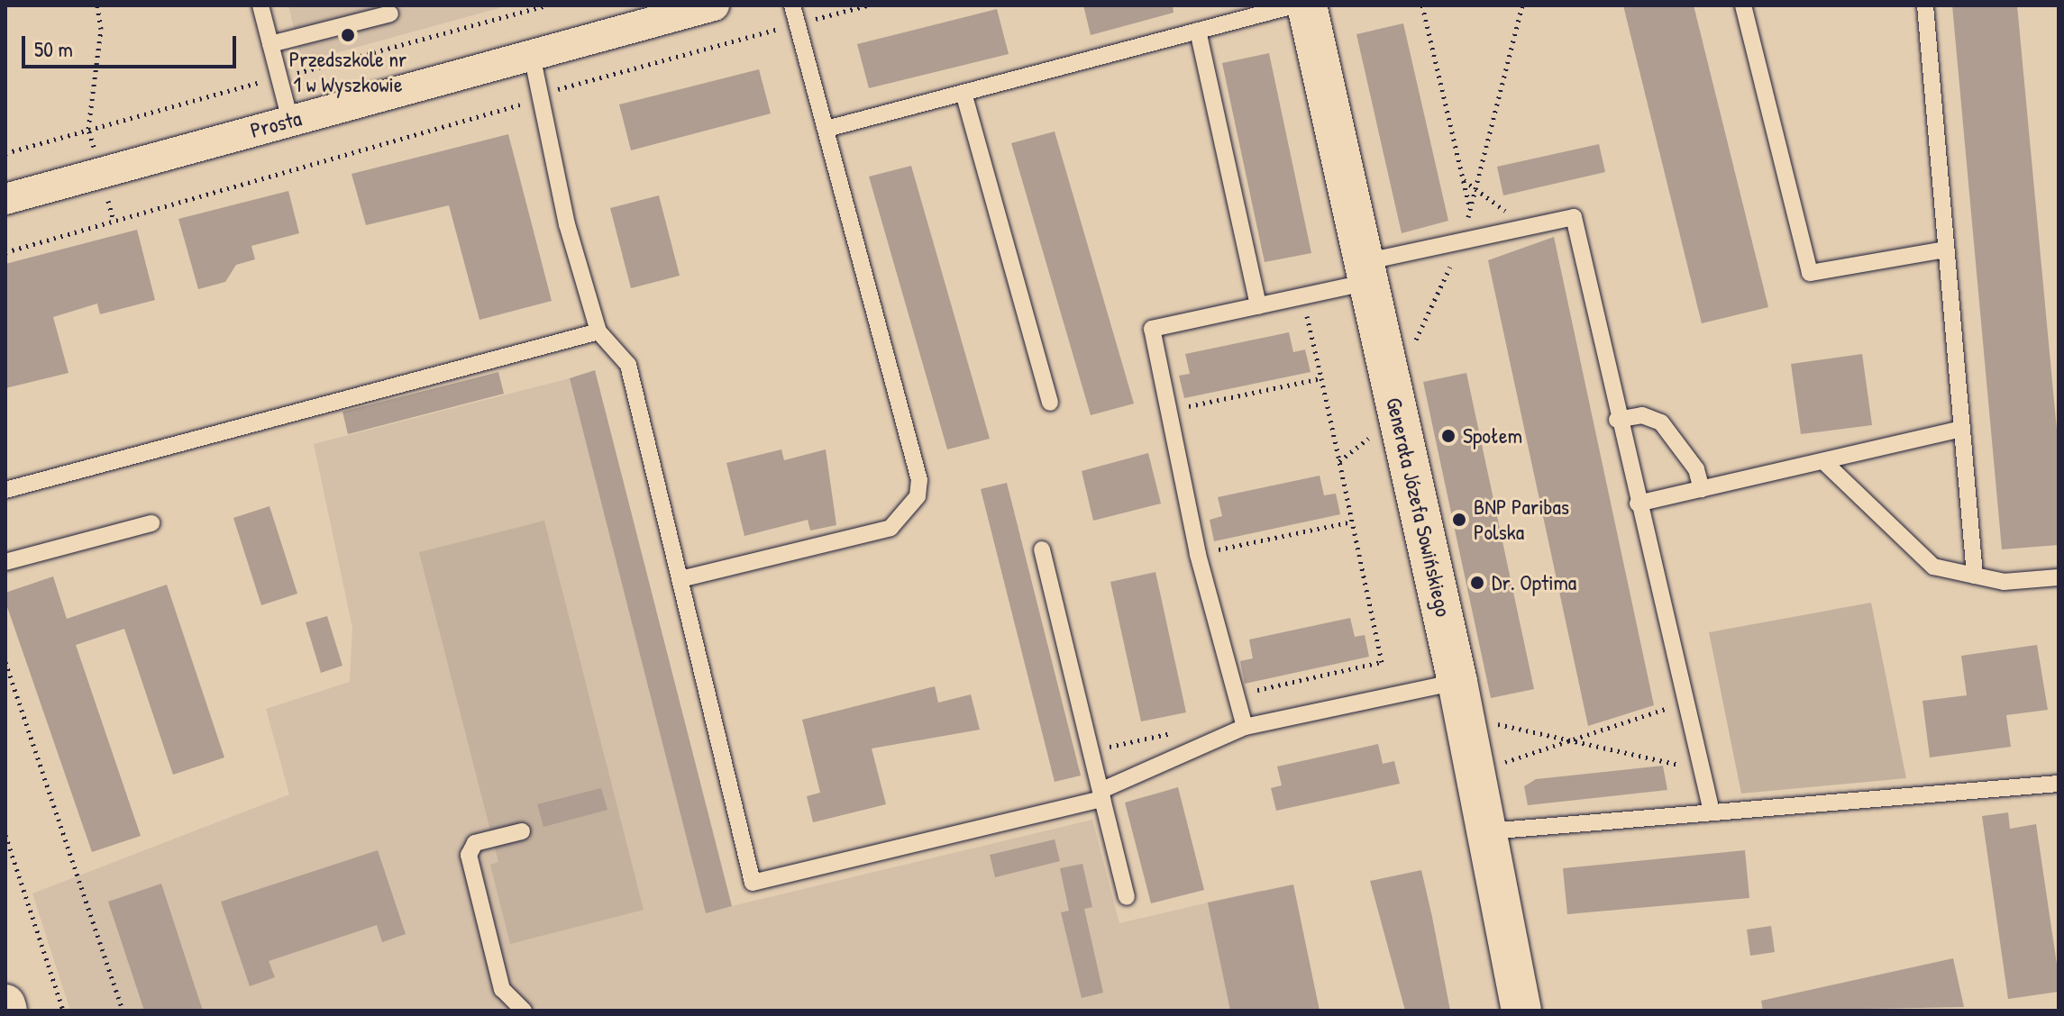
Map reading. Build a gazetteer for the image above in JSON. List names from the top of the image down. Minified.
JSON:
{"streets":{"street":["Prosta","Generała Józefa Sowińskiego"]},"places":["Przedszkole nr 1 w Wyszkowie","Społem","BNP Paribas Polska","Dr. Optima"],"scale_bar":"50 m"}
